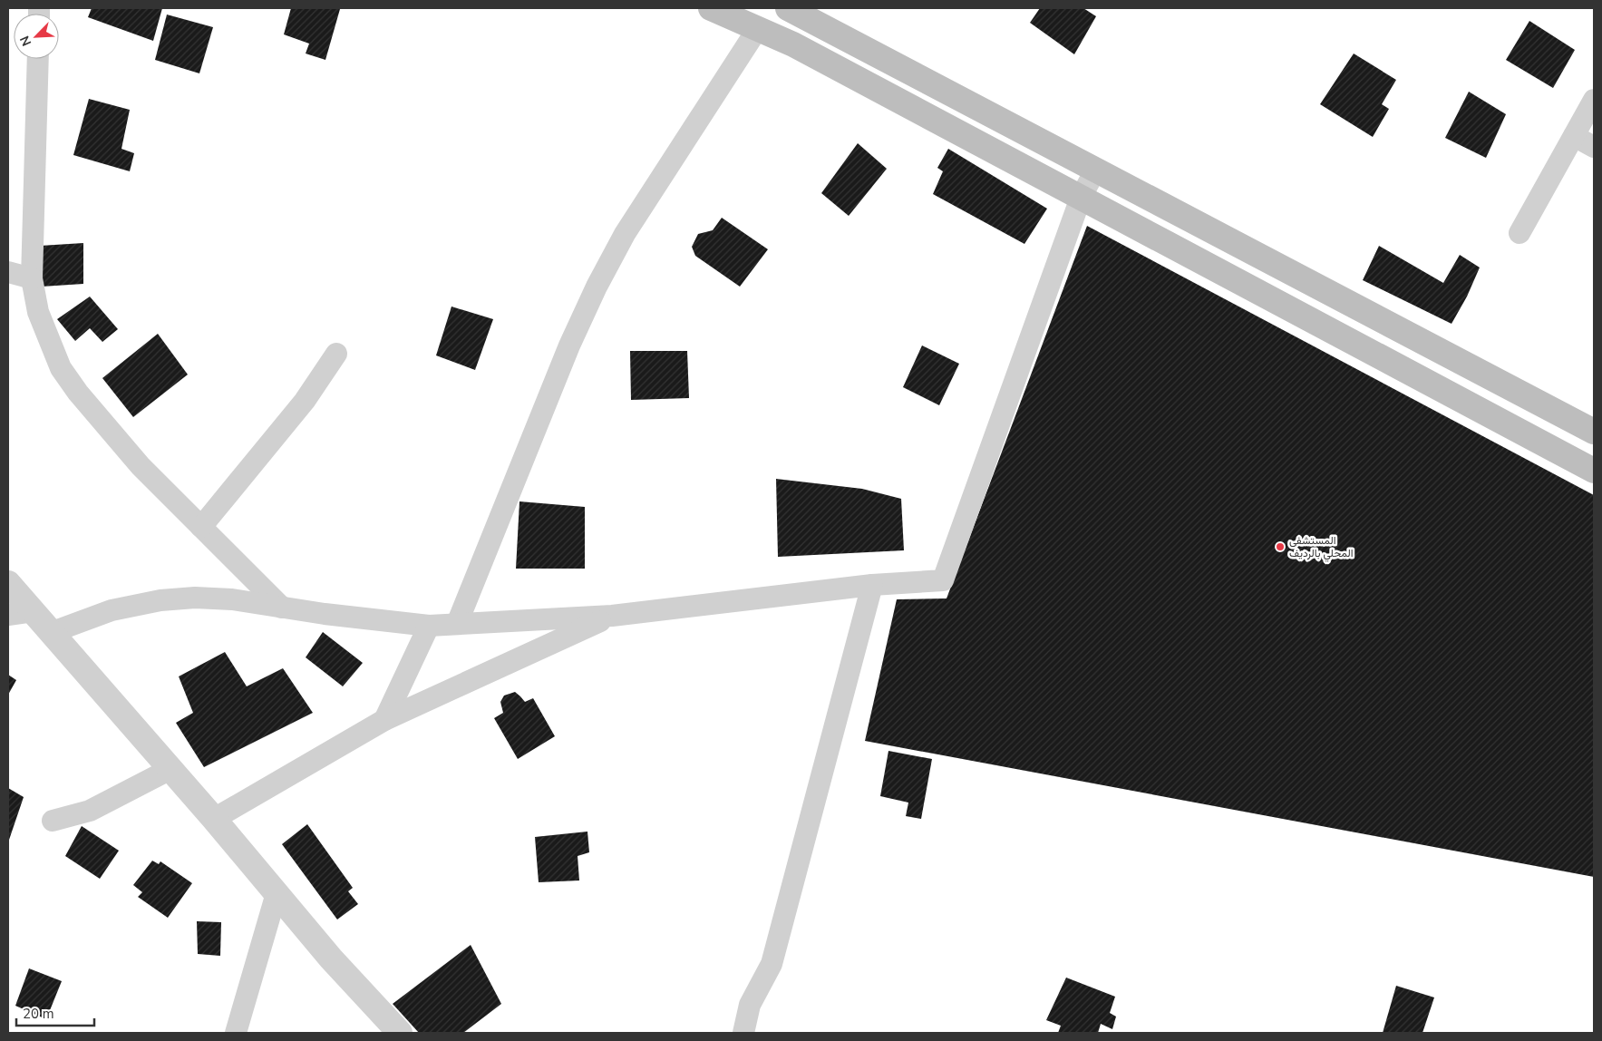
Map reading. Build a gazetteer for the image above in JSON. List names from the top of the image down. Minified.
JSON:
{"places":["المستشفى المحلي بالرديف"],"scale_bar":"20 m","north":"bottom left"}
